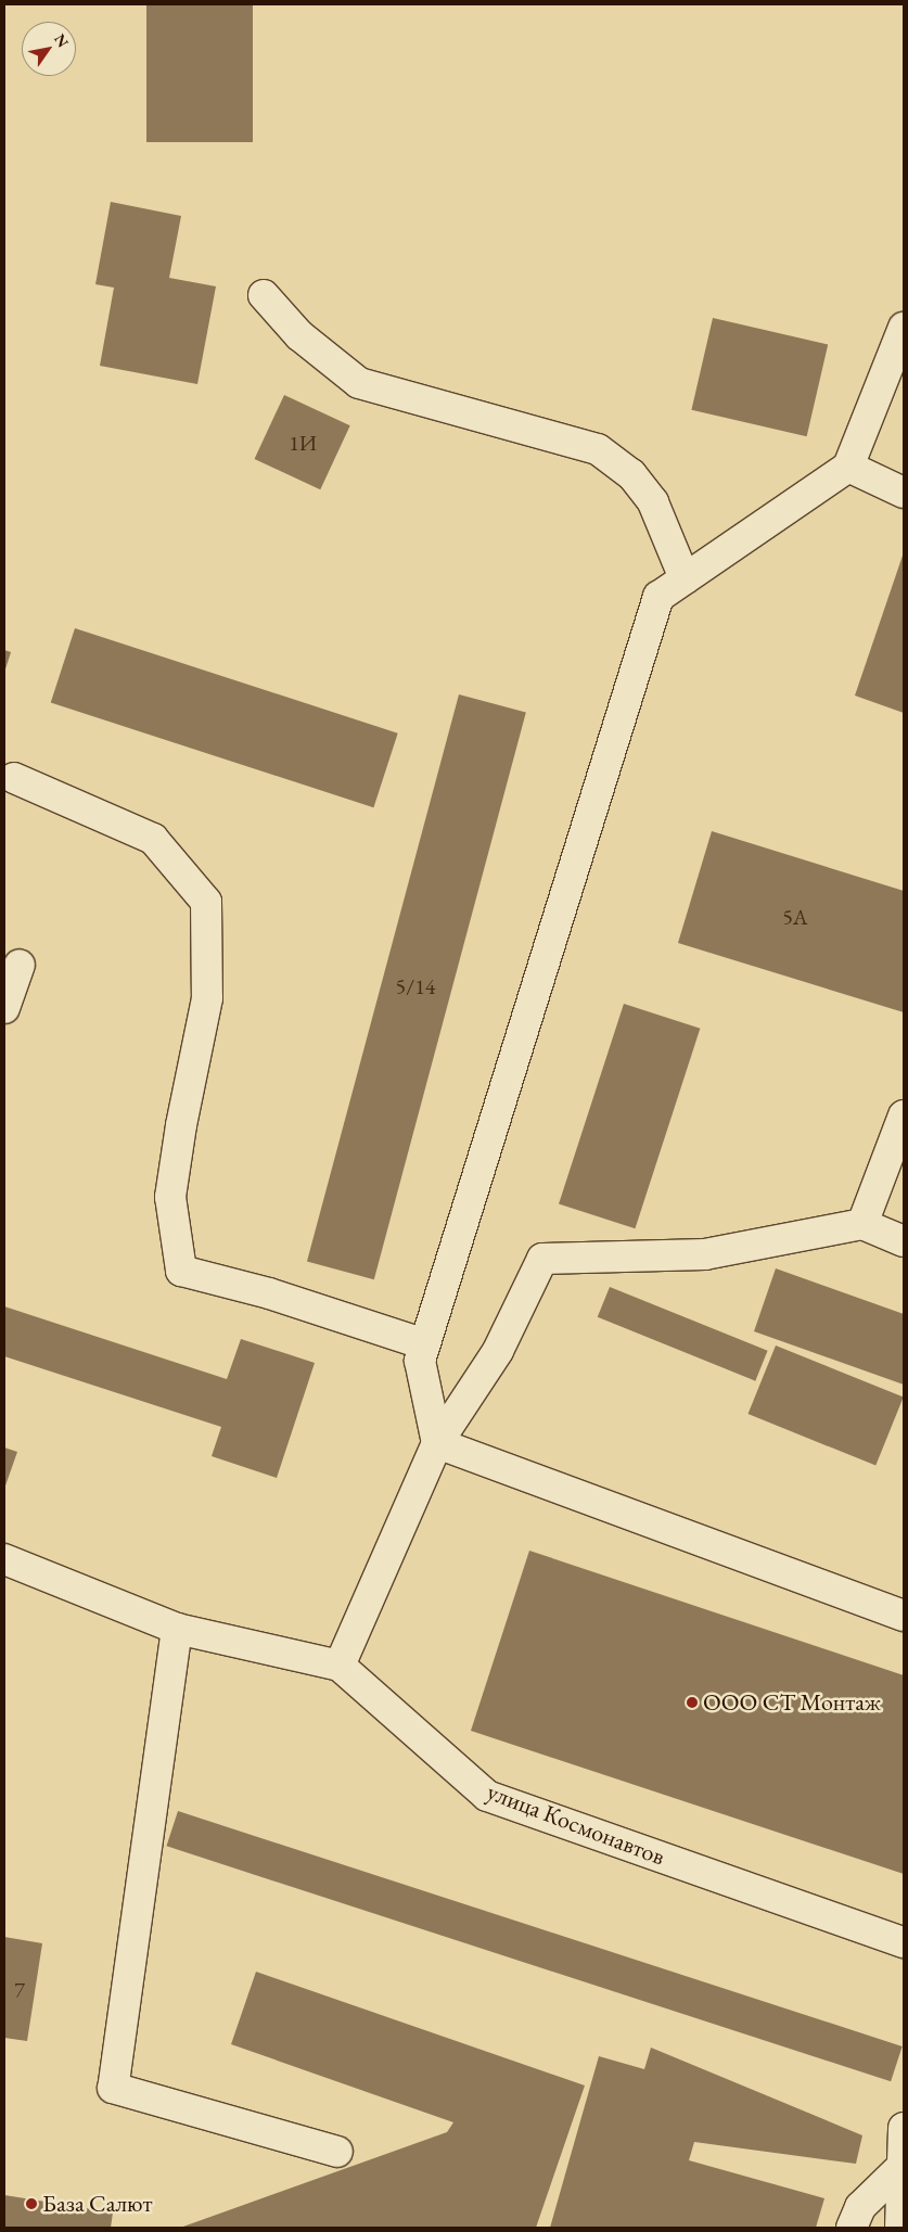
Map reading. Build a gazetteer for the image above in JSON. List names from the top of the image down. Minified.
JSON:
{"streets":{"street":["улица Космонавтов"]},"places":["ООО СТ Монтаж","База Салют"],"house_numbers":["1И","5А","5/14","7"],"north":"top right"}
